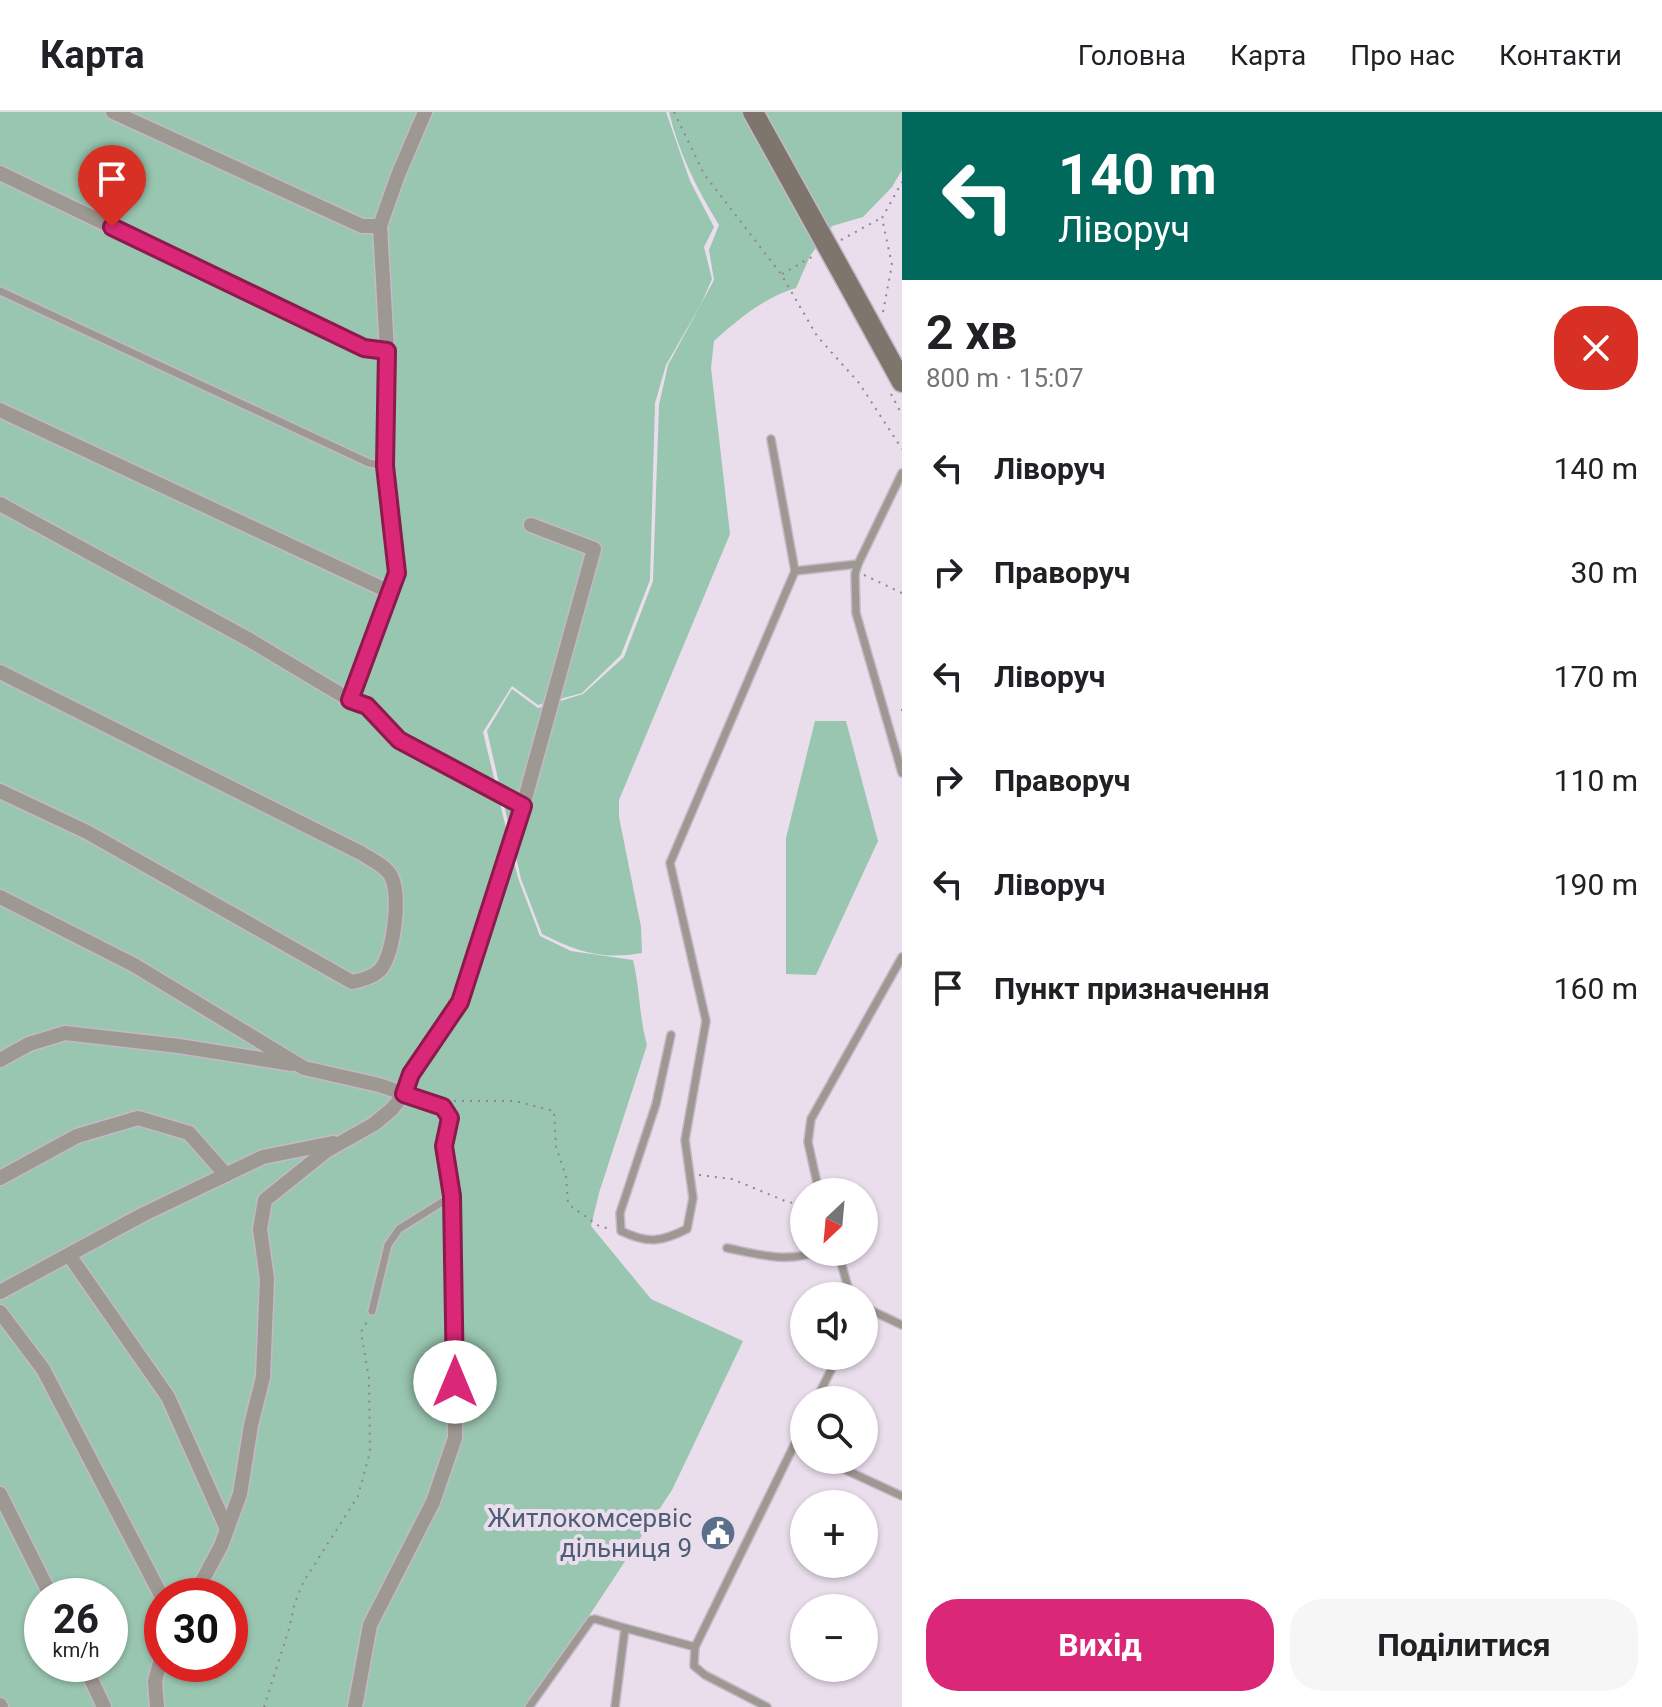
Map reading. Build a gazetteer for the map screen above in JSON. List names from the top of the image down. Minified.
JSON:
{"places":{"public building":["Житлокомсервіс дільниця 9"]},"north":"bottom left","page":{"header":"Карта","nav":["Головна","Карта","Про нас","Контакти"],"turn":["140 m","Ліворуч"],"heading":["2 хв","800 m · 15:07"],"list":[{"name":"Ліворуч","value":"140 m"},{"name":"Праворуч","value":"30 m"},{"name":"Ліворуч","value":"170 m"},{"name":"Праворуч","value":"110 m"},{"name":"Ліворуч","value":"190 m"},{"name":"Пункт призначення","value":"160 m"}],"map_buttons":["+","−"],"speed":"26 km/h","limit":"30","buttons":["Вихід","Поділитися"]}}
